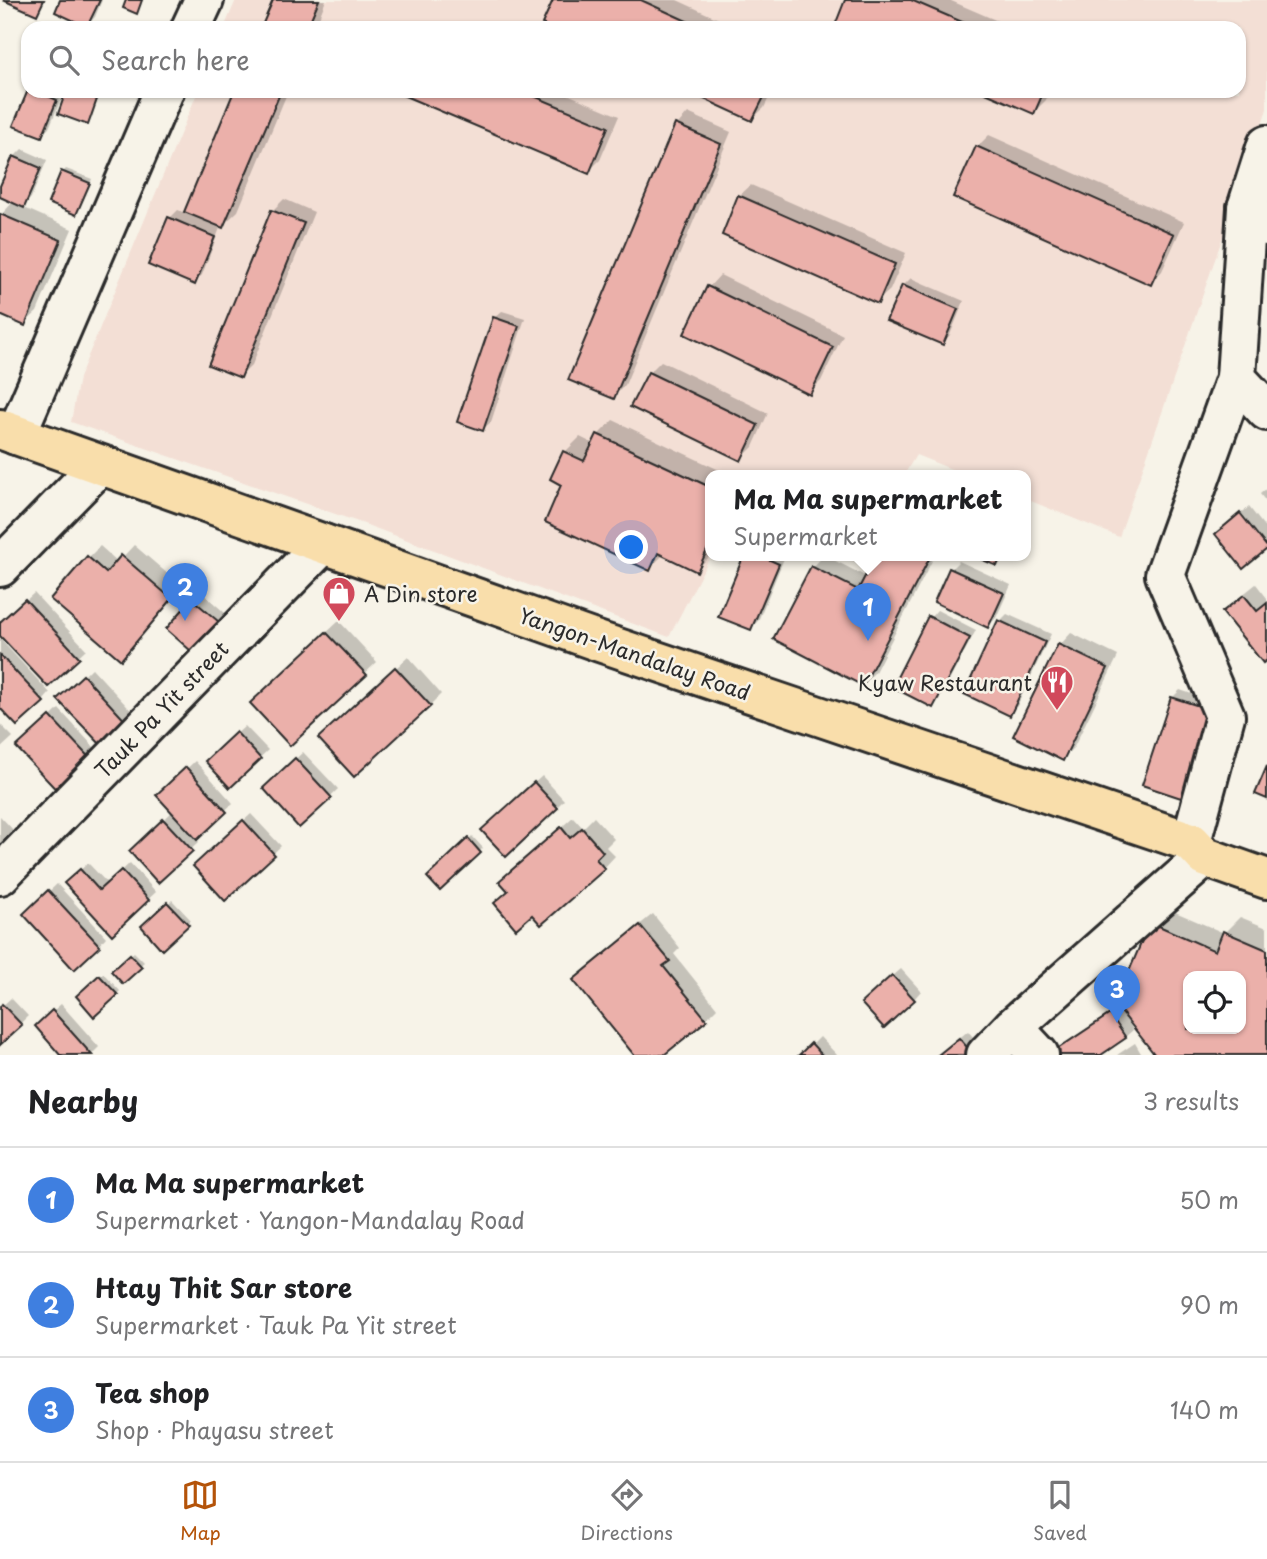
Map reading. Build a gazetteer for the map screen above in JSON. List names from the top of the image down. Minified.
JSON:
{"streets":{"highway":["Yangon-Mandalay Road"],"street":["Tauk Pa Yit street"]},"crossings":[["Yangon-Mandalay Road","Tauk Pa Yit street"]],"places":{"shop":["A Din store"],"restaurant":["Kyaw Restaurant"]},"page":{"search":"Search here","popup":["Ma Ma supermarket","Supermarket"],"pins":["2","1","3"],"heading":["Nearby","3 results"],"list":[{"mark":"1","name":"Ma Ma supermarket","note":"Supermarket · Yangon-Mandalay Road","value":"50 m"},{"mark":"2","name":"Htay Thit Sar store","note":"Supermarket · Tauk Pa Yit street","value":"90 m"},{"mark":"3","name":"Tea shop","note":"Shop · Phayasu street","value":"140 m"}],"nav":["Map","Directions","Saved"]}}
